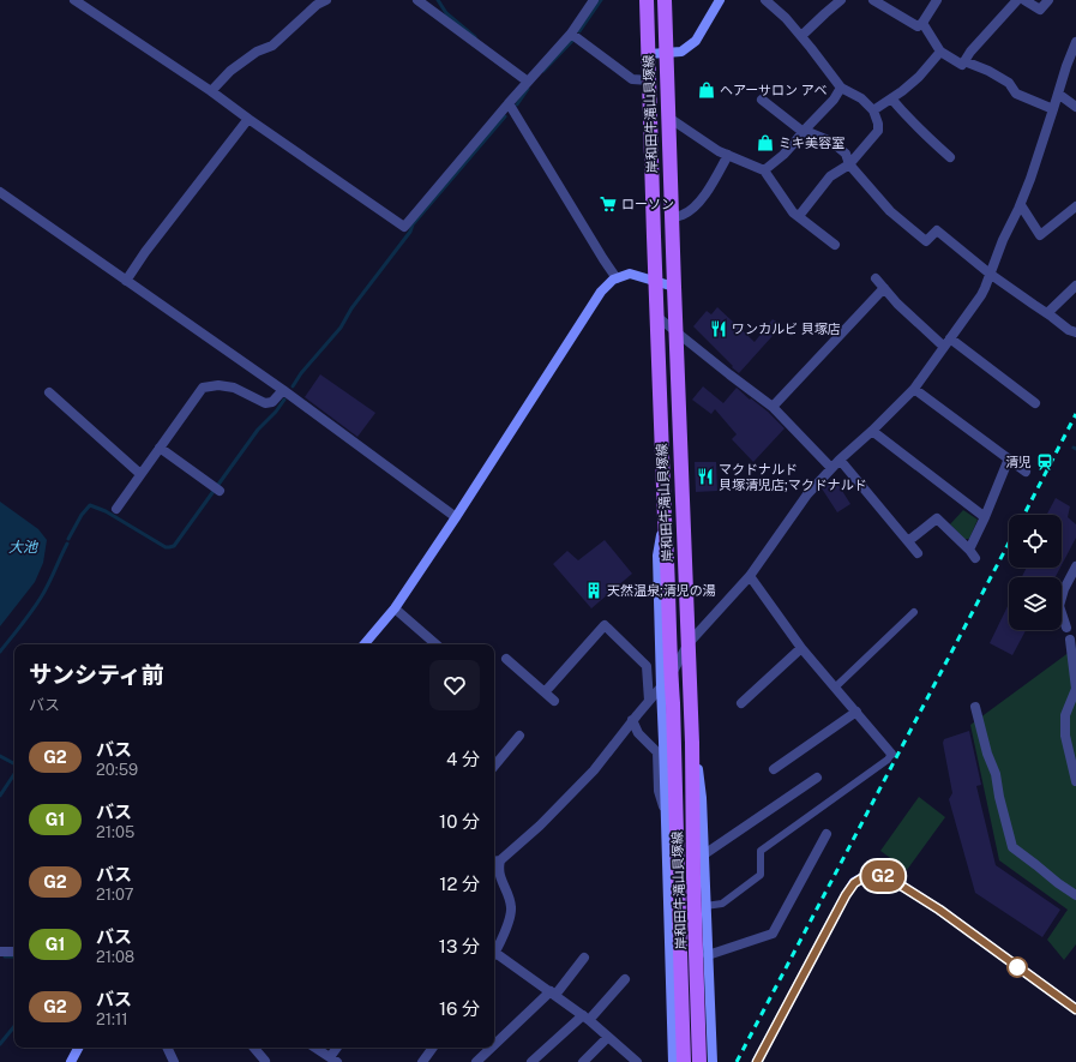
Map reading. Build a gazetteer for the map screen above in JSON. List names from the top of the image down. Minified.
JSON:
{"streets":{"main road":["岸和田牛滝山貝塚線"]},"water":["大池"],"places":{"shop":["ヘアーサロン アベ","ミキ美容室"],"supermarket":["ローソン"],"restaurant":["ワンカルビ 貝塚店","マクドナルド 貝塚清児店;マクドナルド"],"station":["清児"],"building":["天然温泉;清児の湯"]},"lines":["bus line G2"],"page":{"on_map":"G2","heading":["サンシティ前","バス"],"list":[{"mark":"G2","name":"バス","note":"20:59","value":"4 分"},{"mark":"G1","name":"バス","note":"21:05","value":"10 分"},{"mark":"G2","name":"バス","note":"21:07","value":"12 分"},{"mark":"G1","name":"バス","note":"21:08","value":"13 分"},{"mark":"G2","name":"バス","note":"21:11","value":"16 分"}]}}
